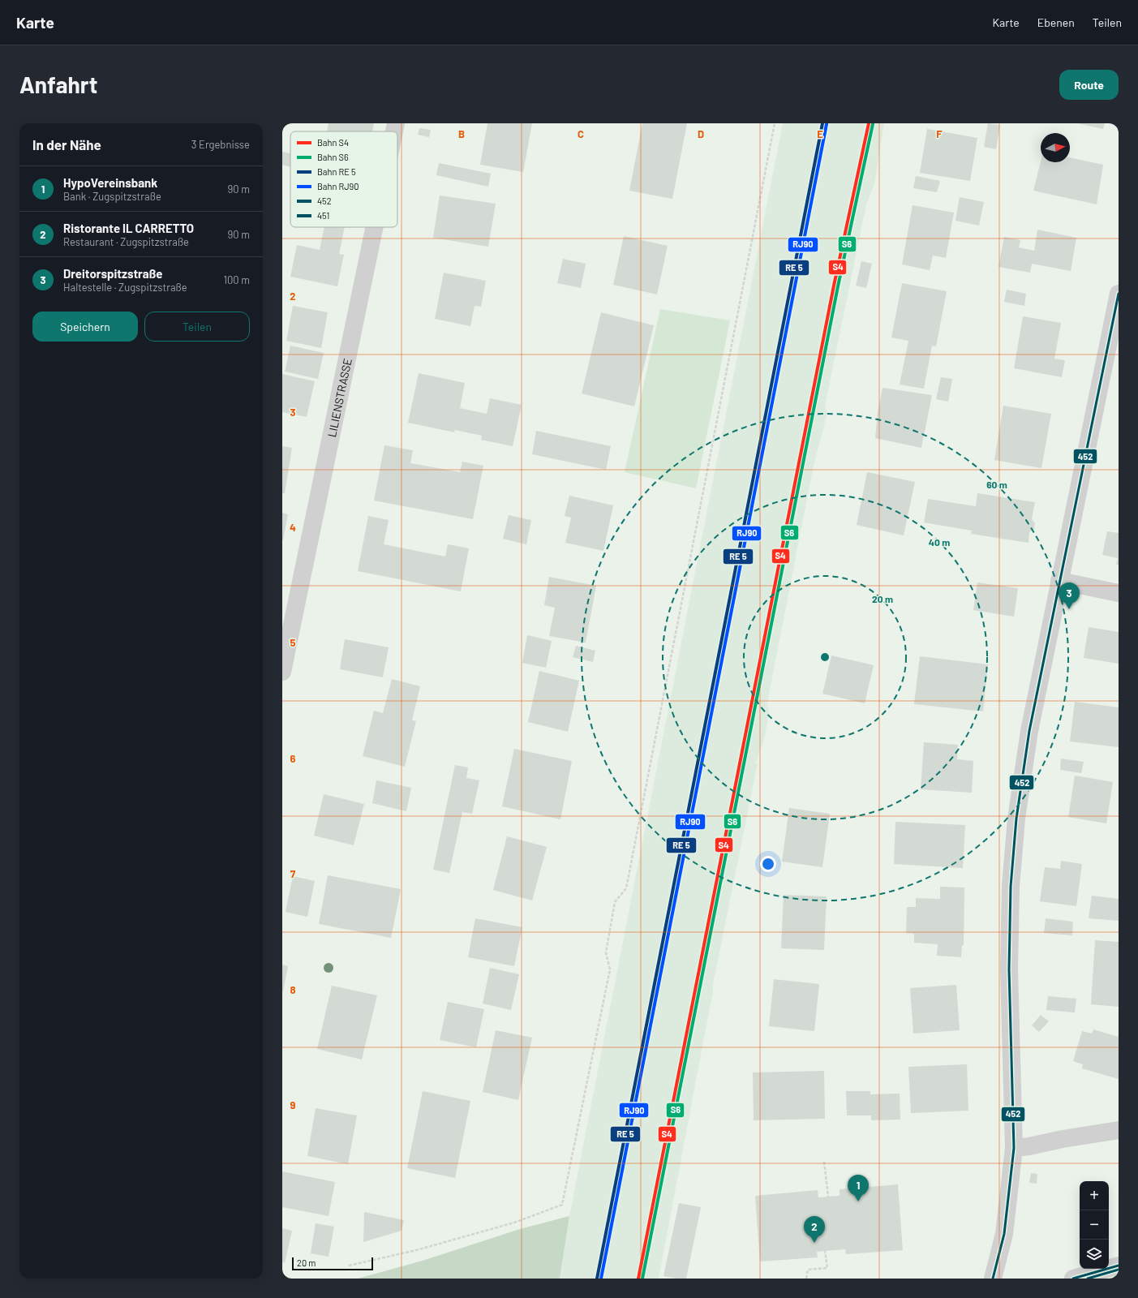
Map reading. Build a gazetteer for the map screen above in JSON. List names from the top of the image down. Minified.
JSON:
{"streets":{"street":["LILIENSTRASSE"]},"lines":["rail line S4","rail line S6","rail line RJ90","transit line 452","transit line 451"],"legend":["Bahn S4","Bahn S6","Bahn RE 5","Bahn RJ90","452","451"],"scale_bar":"20 m","north":"right","page":{"header":"Karte","nav":["Karte","Ebenen","Teilen"],"buttons":["Route",["Speichern","Teilen"]],"title":"Anfahrt","heading":["In der Nähe","3 Ergebnisse"],"list":[{"mark":"1","name":"HypoVereinsbank","note":"Bank · Zugspitzstraße","value":"90 m"},{"mark":"2","name":"Ristorante IL CARRETTO","note":"Restaurant · Zugspitzstraße","value":"90 m"},{"mark":"3","name":"Dreitorspitzstraße","note":"Haltestelle · Zugspitzstraße","value":"100 m"}],"pins":["3","1","2"],"map_buttons":["+","−"],"scale":"20 m"},"grid":{"columns":["B","C","D","E","F"],"rows":["2","3","4","5","6","7","8","9"]},"rings":["60 m","40 m","20 m"]}
